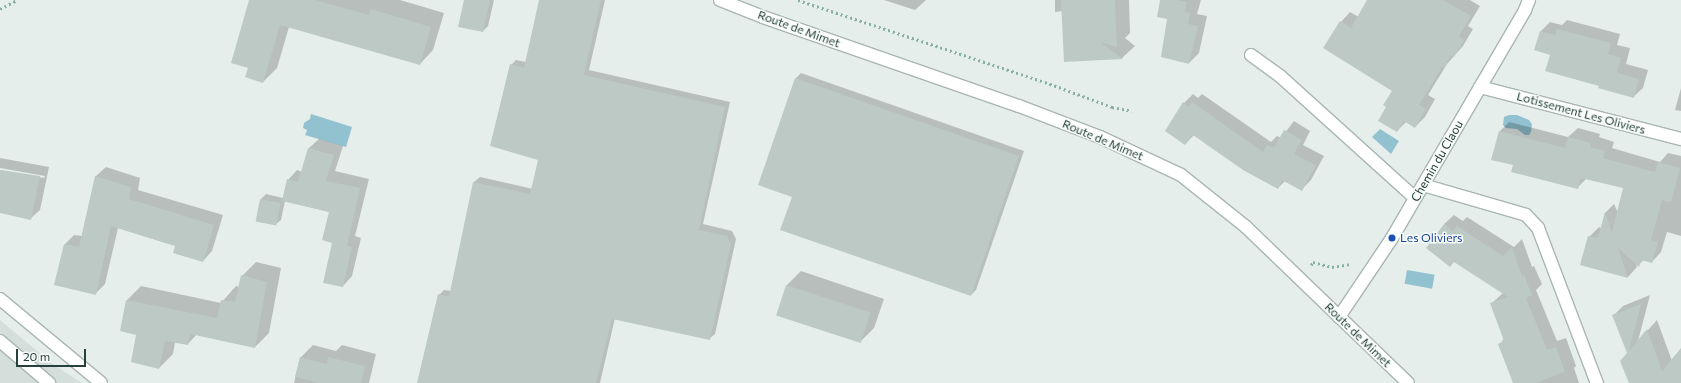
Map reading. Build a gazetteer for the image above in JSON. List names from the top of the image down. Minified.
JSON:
{"streets":{"street":["Route de Mimet","Lotissement Les Oliviers","Chemin du Claou"]},"crossings":[["Route de Mimet","Chemin du Claou"],["Lotissement Les Oliviers","Chemin du Claou"]],"places":["Les Oliviers"],"scale_bar":"20 m"}
